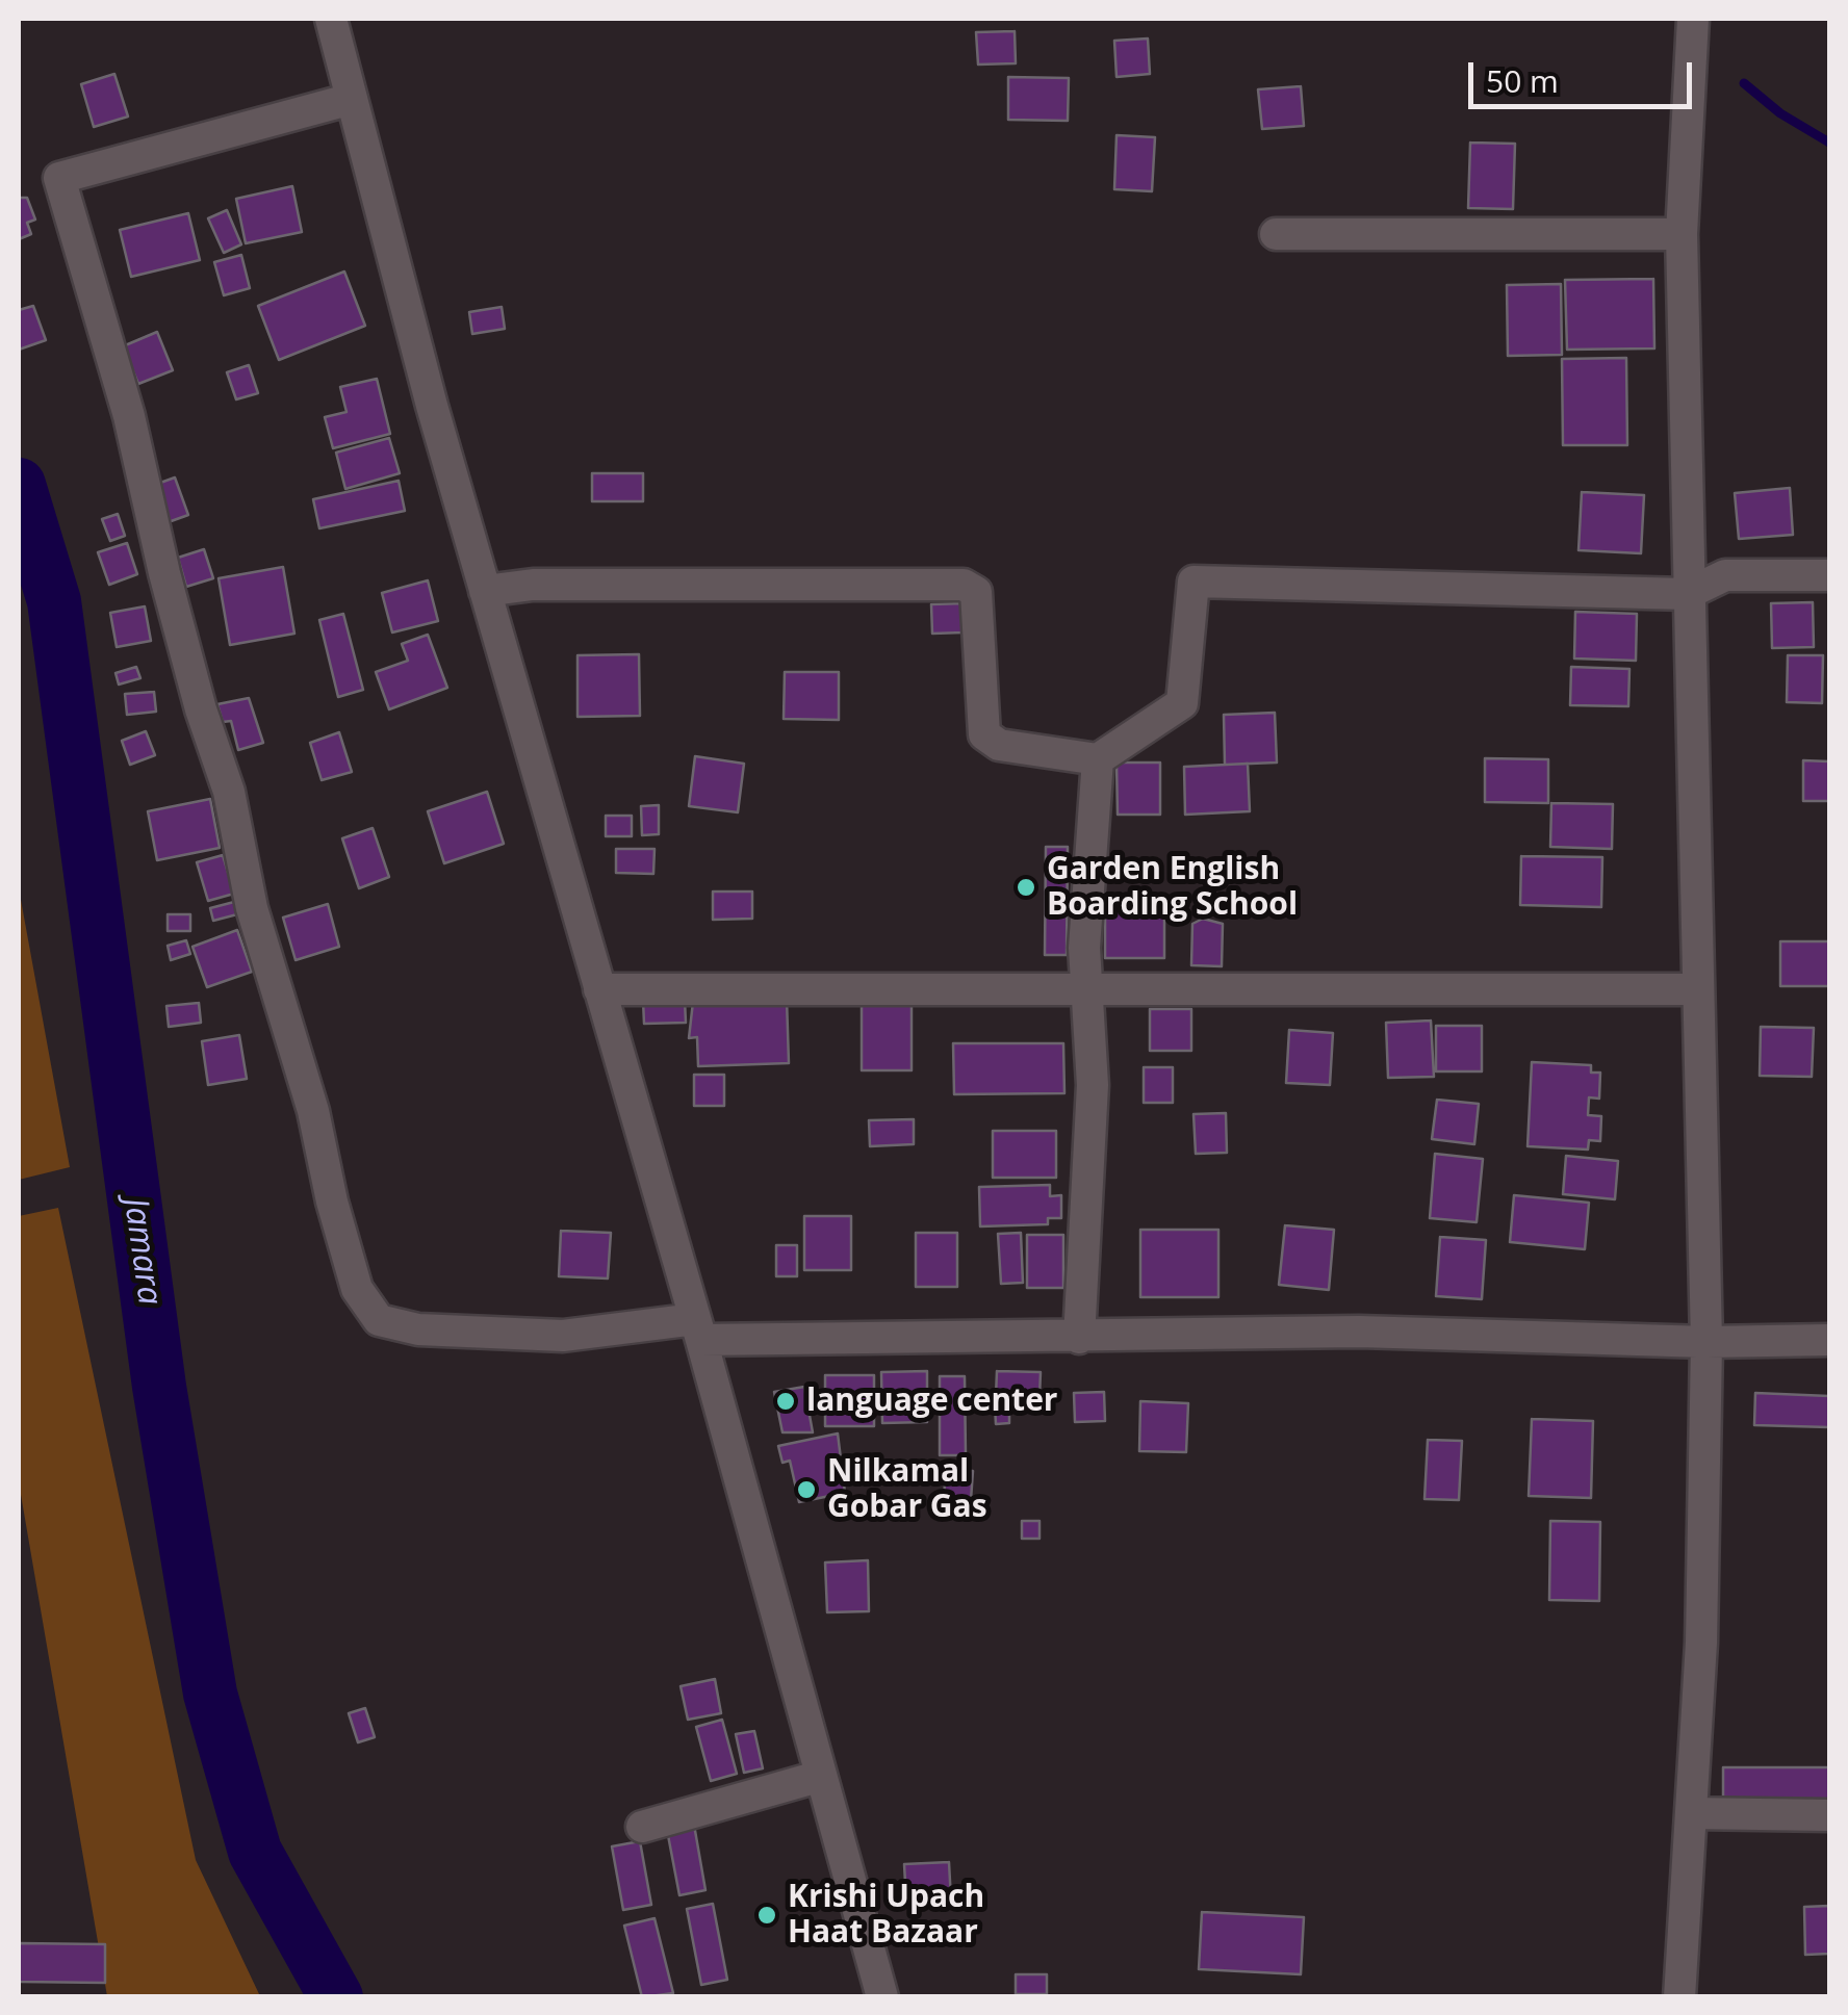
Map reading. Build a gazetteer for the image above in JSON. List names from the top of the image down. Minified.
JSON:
{"water":["Jamara"],"places":["Garden English Boarding School","language center","Nilkamal Gobar Gas","Krishi Upach Haat Bazaar"],"scale_bar":"50 m"}
